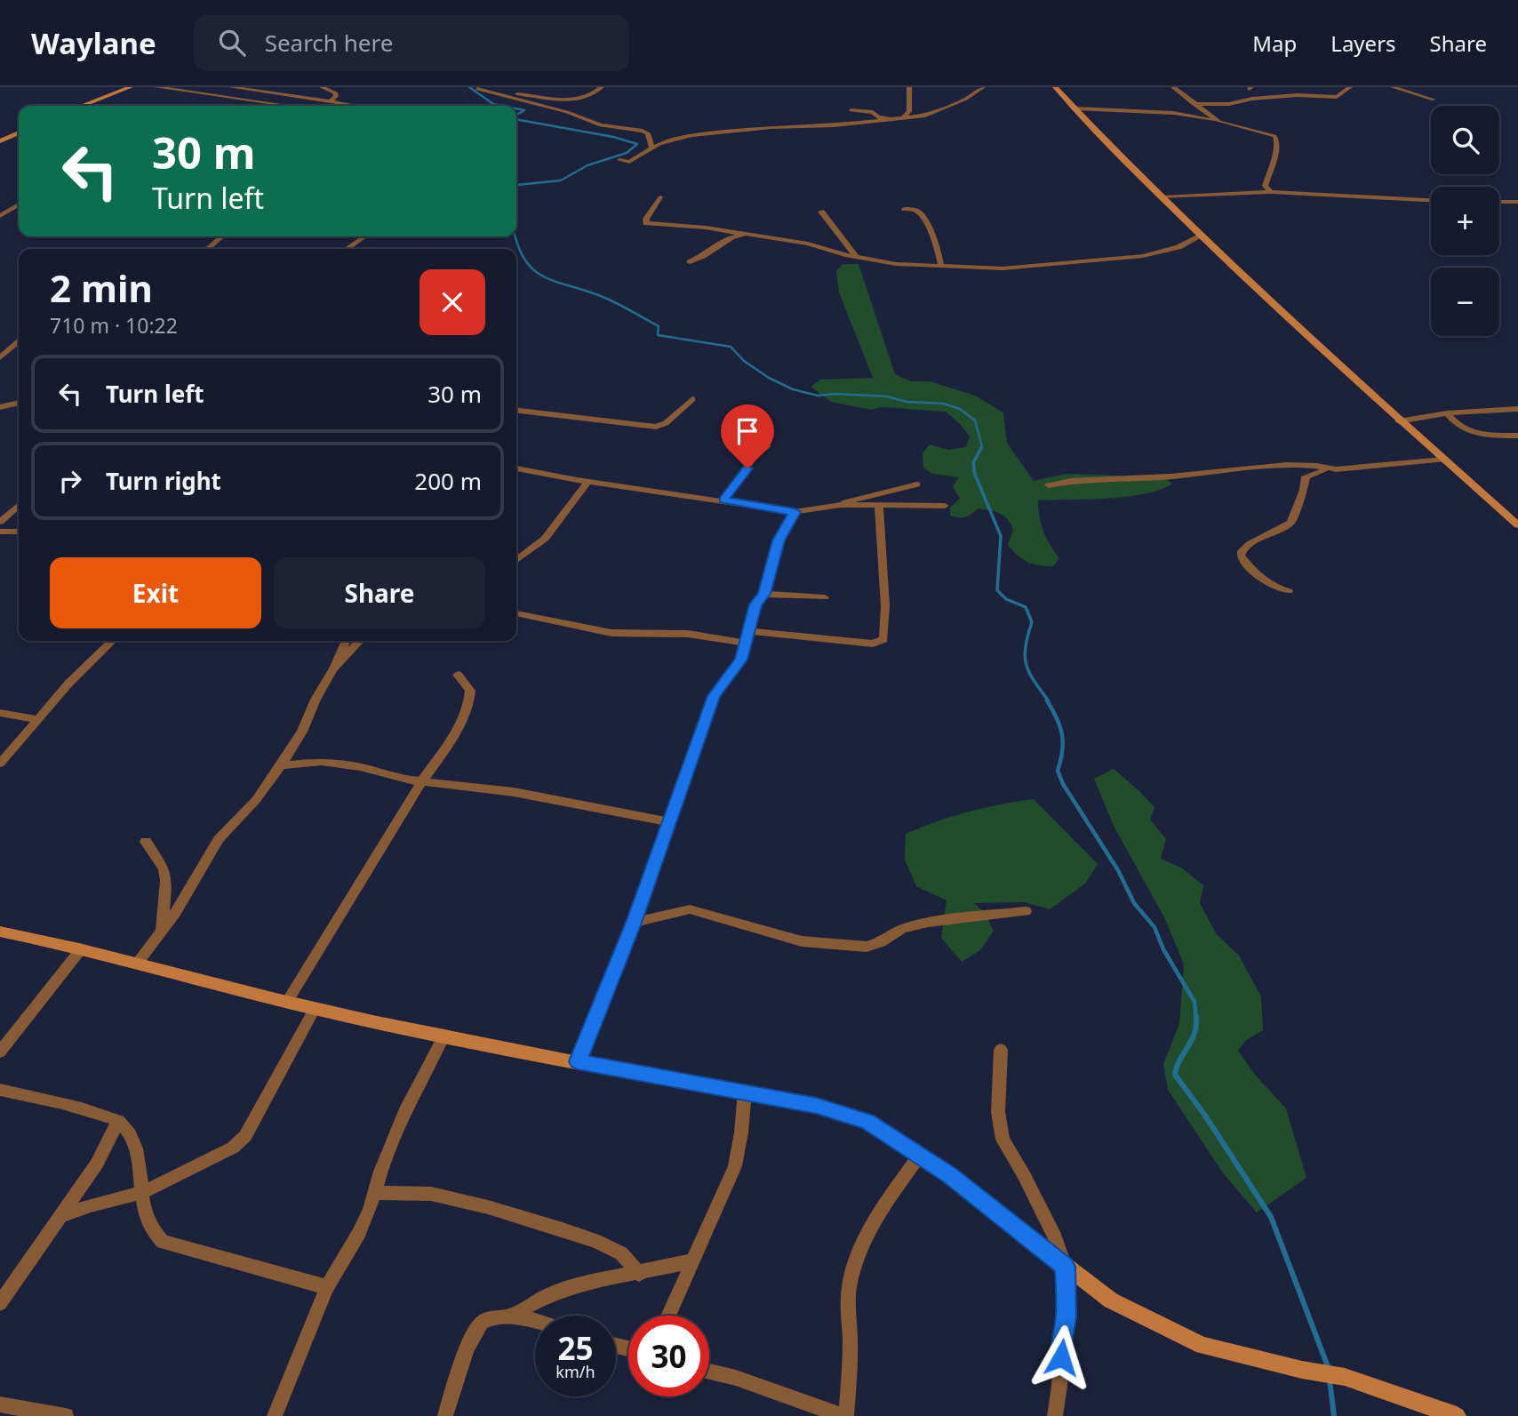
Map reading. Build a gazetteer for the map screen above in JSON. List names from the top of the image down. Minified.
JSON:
{"page":{"header":"Waylane","search":"Search here","nav":["Map","Layers","Share"],"map_buttons":["+","−"],"turn":["30 m","Turn left"],"heading":["2 min","710 m · 10:22"],"list":[{"name":"Turn left","value":"30 m"},{"name":"Turn right","value":"200 m"}],"buttons":["Exit","Share"],"speed":"25 km/h","limit":"30"}}
